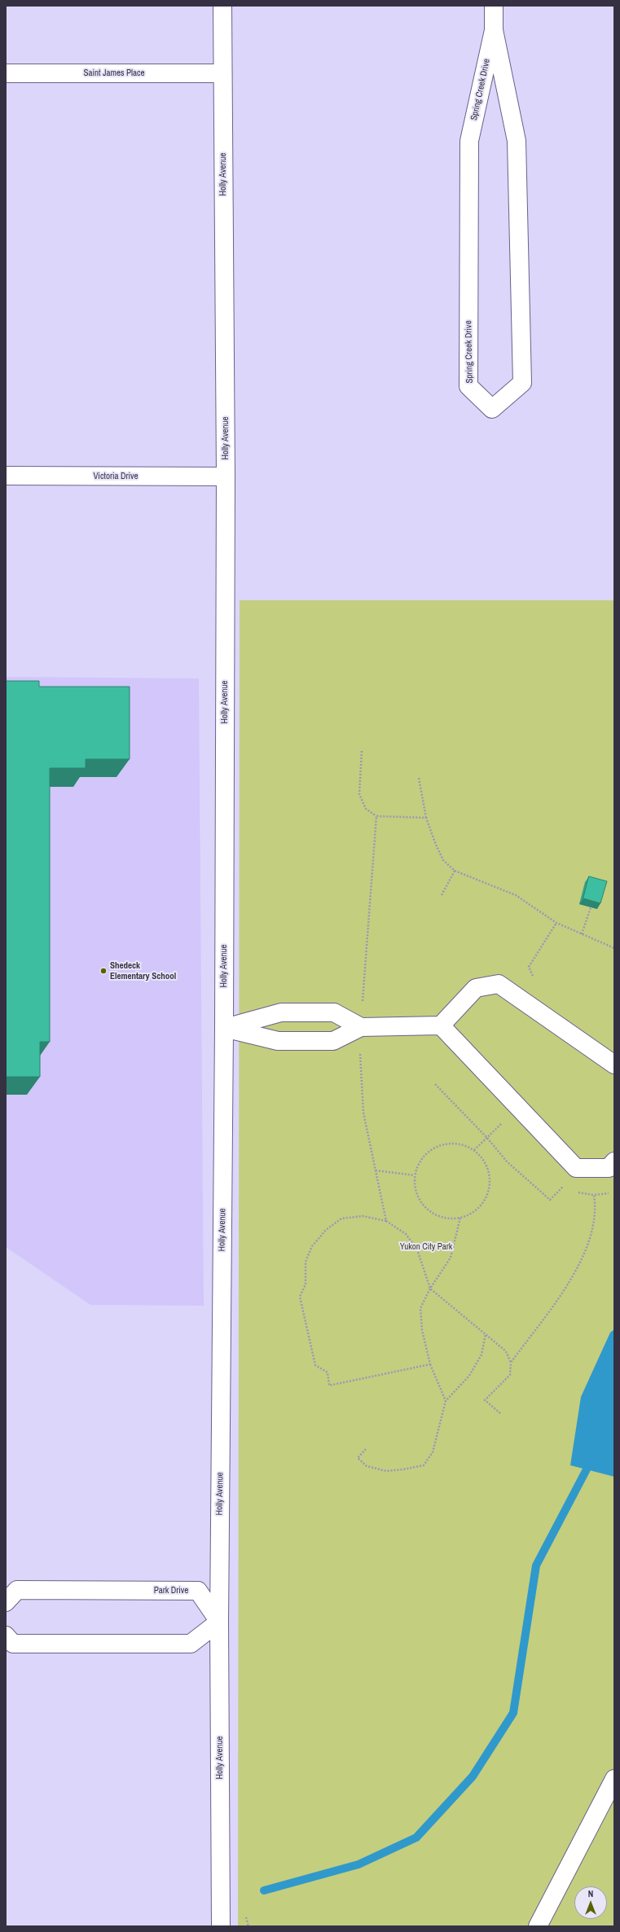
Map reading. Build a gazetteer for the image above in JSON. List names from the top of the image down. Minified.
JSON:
{"streets":{"street":["Saint James Place","Spring Creek Drive","Holly Avenue","Victoria Drive","Park Drive"]},"crossings":[["Saint James Place","Holly Avenue"],["Holly Avenue","Victoria Drive"],["Holly Avenue","Park Drive"]],"parks":["Yukon City Park"],"places":["Shedeck Elementary School"],"north":"top"}
